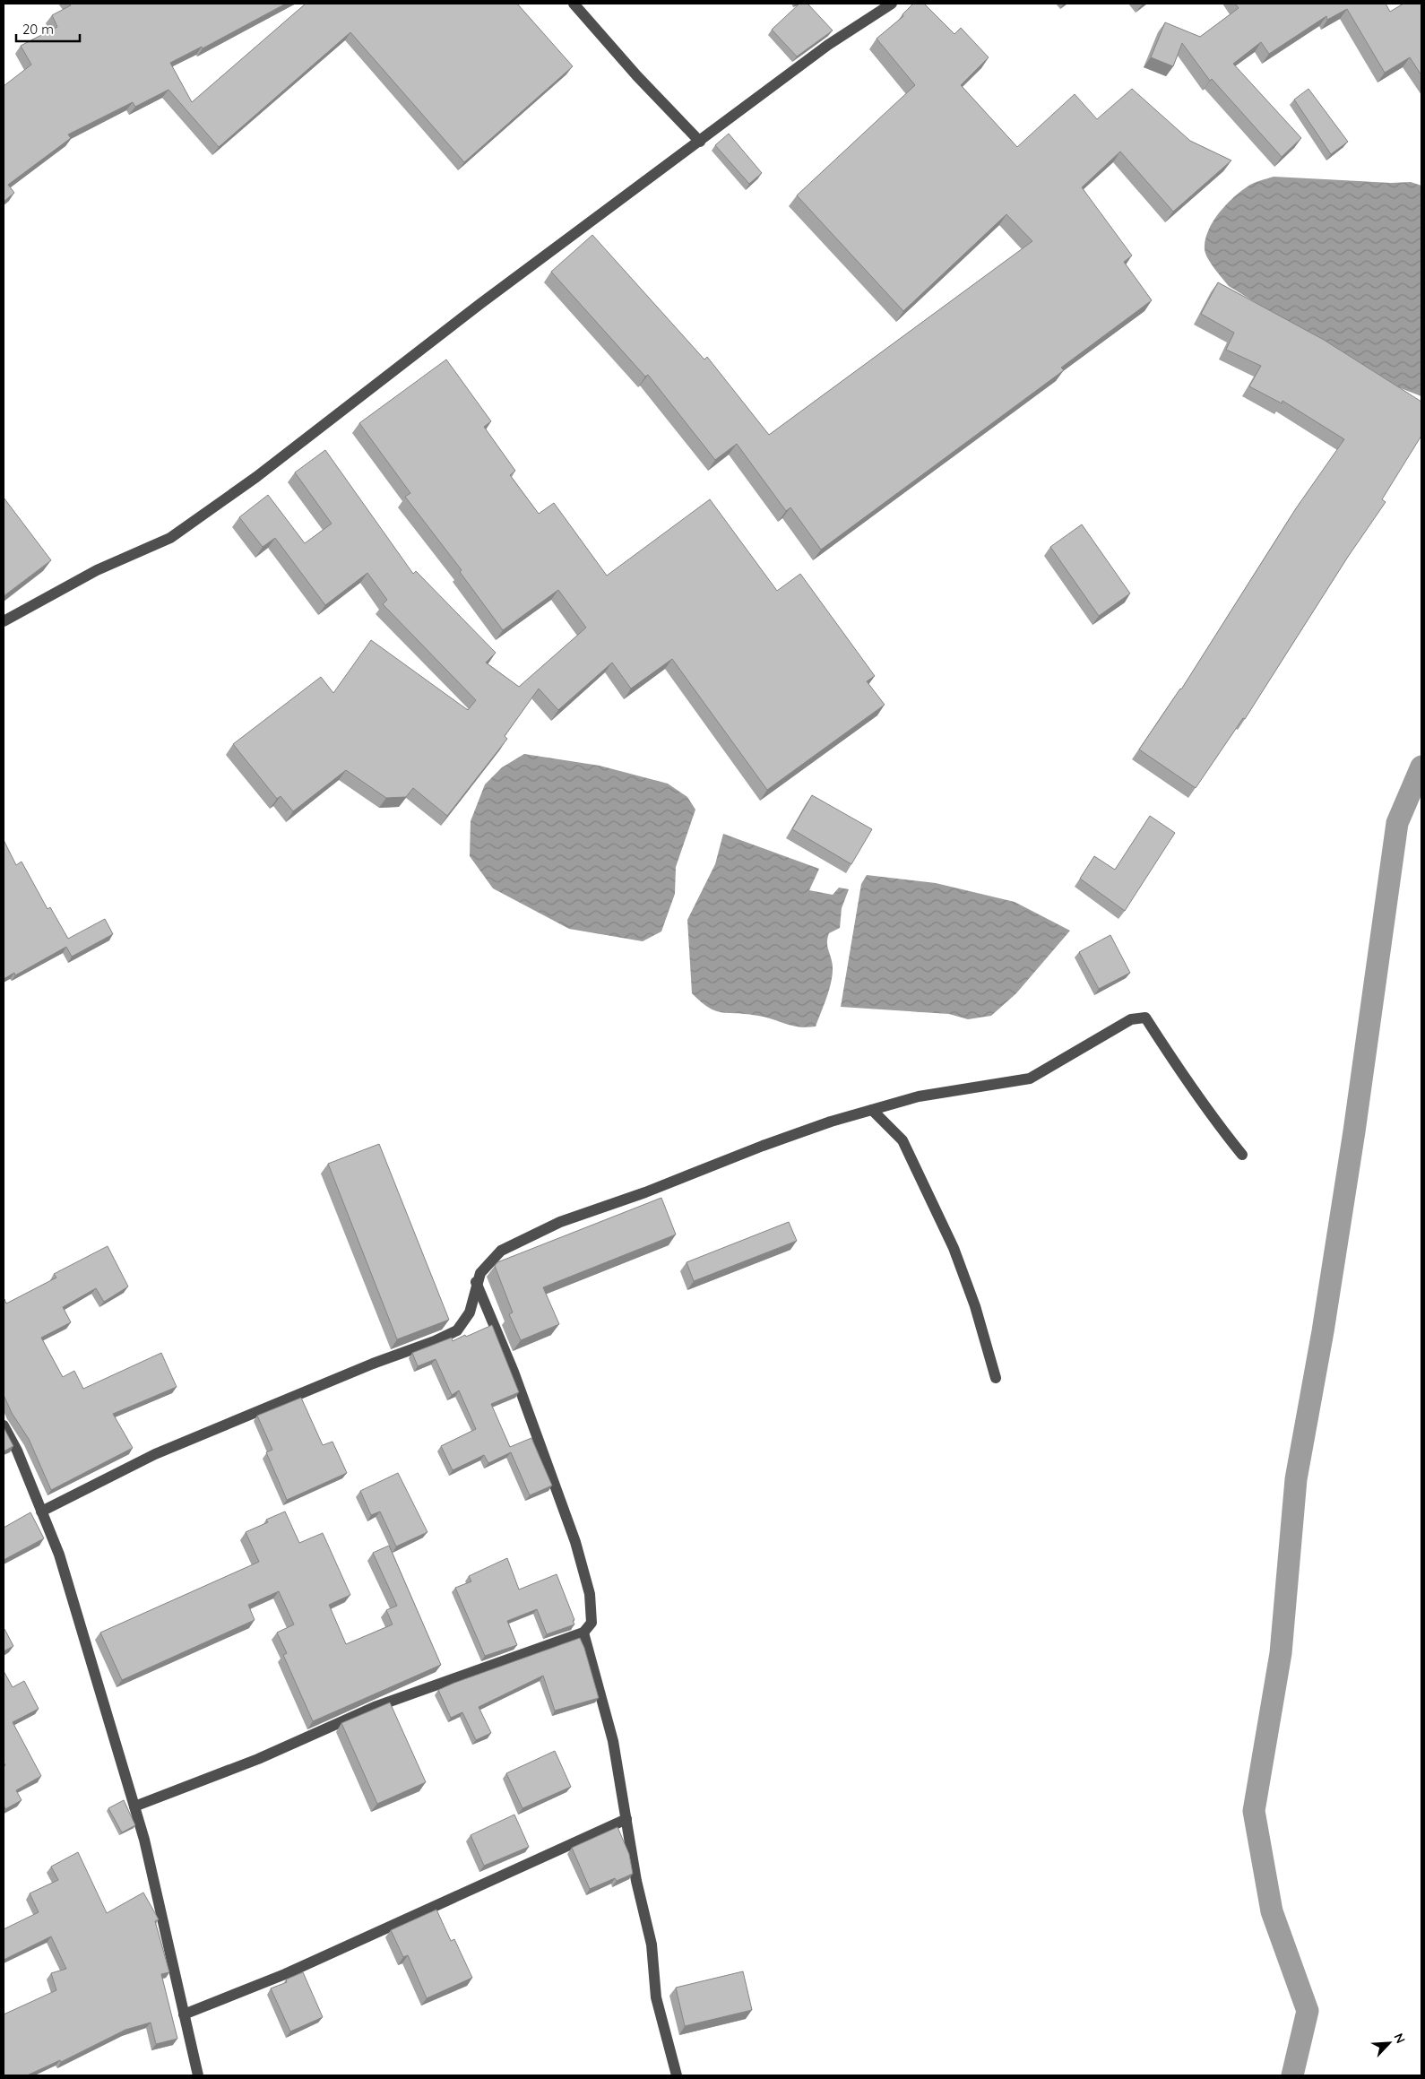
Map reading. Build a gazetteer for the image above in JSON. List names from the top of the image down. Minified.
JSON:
{"scale_bar":"20 m","north":"top right"}
